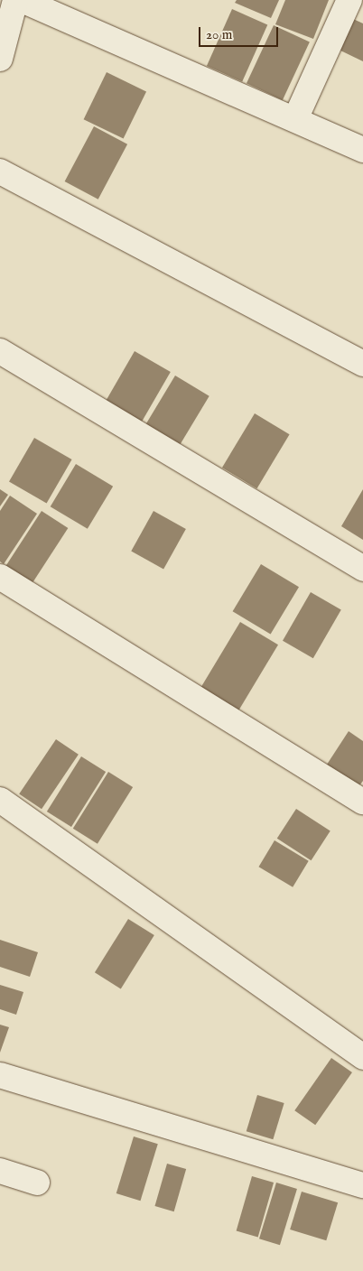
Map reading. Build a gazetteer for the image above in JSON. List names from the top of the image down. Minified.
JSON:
{"scale_bar":"20 m"}
